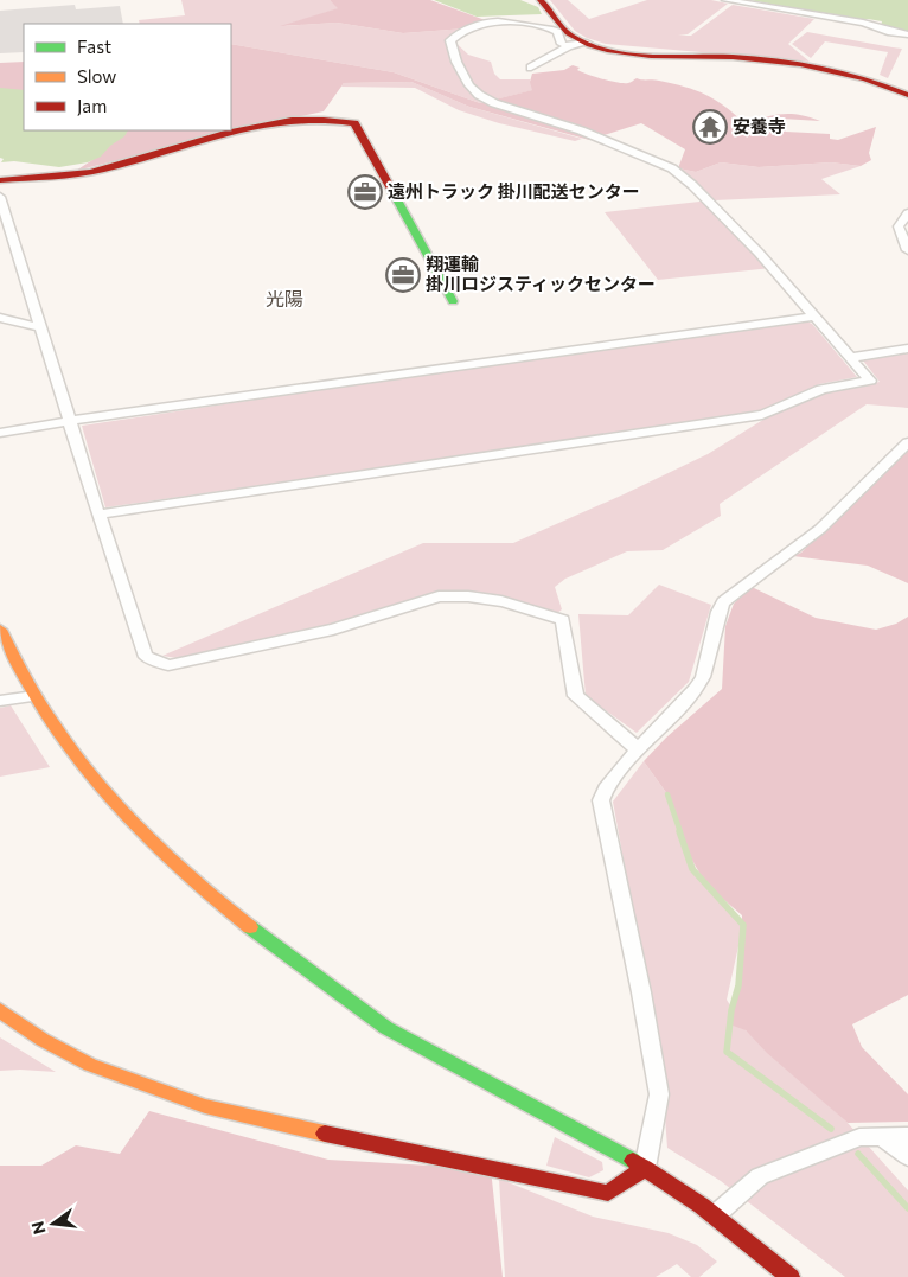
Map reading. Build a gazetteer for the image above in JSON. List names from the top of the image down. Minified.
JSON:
{"districts":["光陽"],"places":{"temple":["安養寺"],"office":["遠州トラック 掛川配送センター","翔運輸 掛川ロジスティックセンター"]},"legend":["Fast","Slow","Jam"],"north":"left"}
